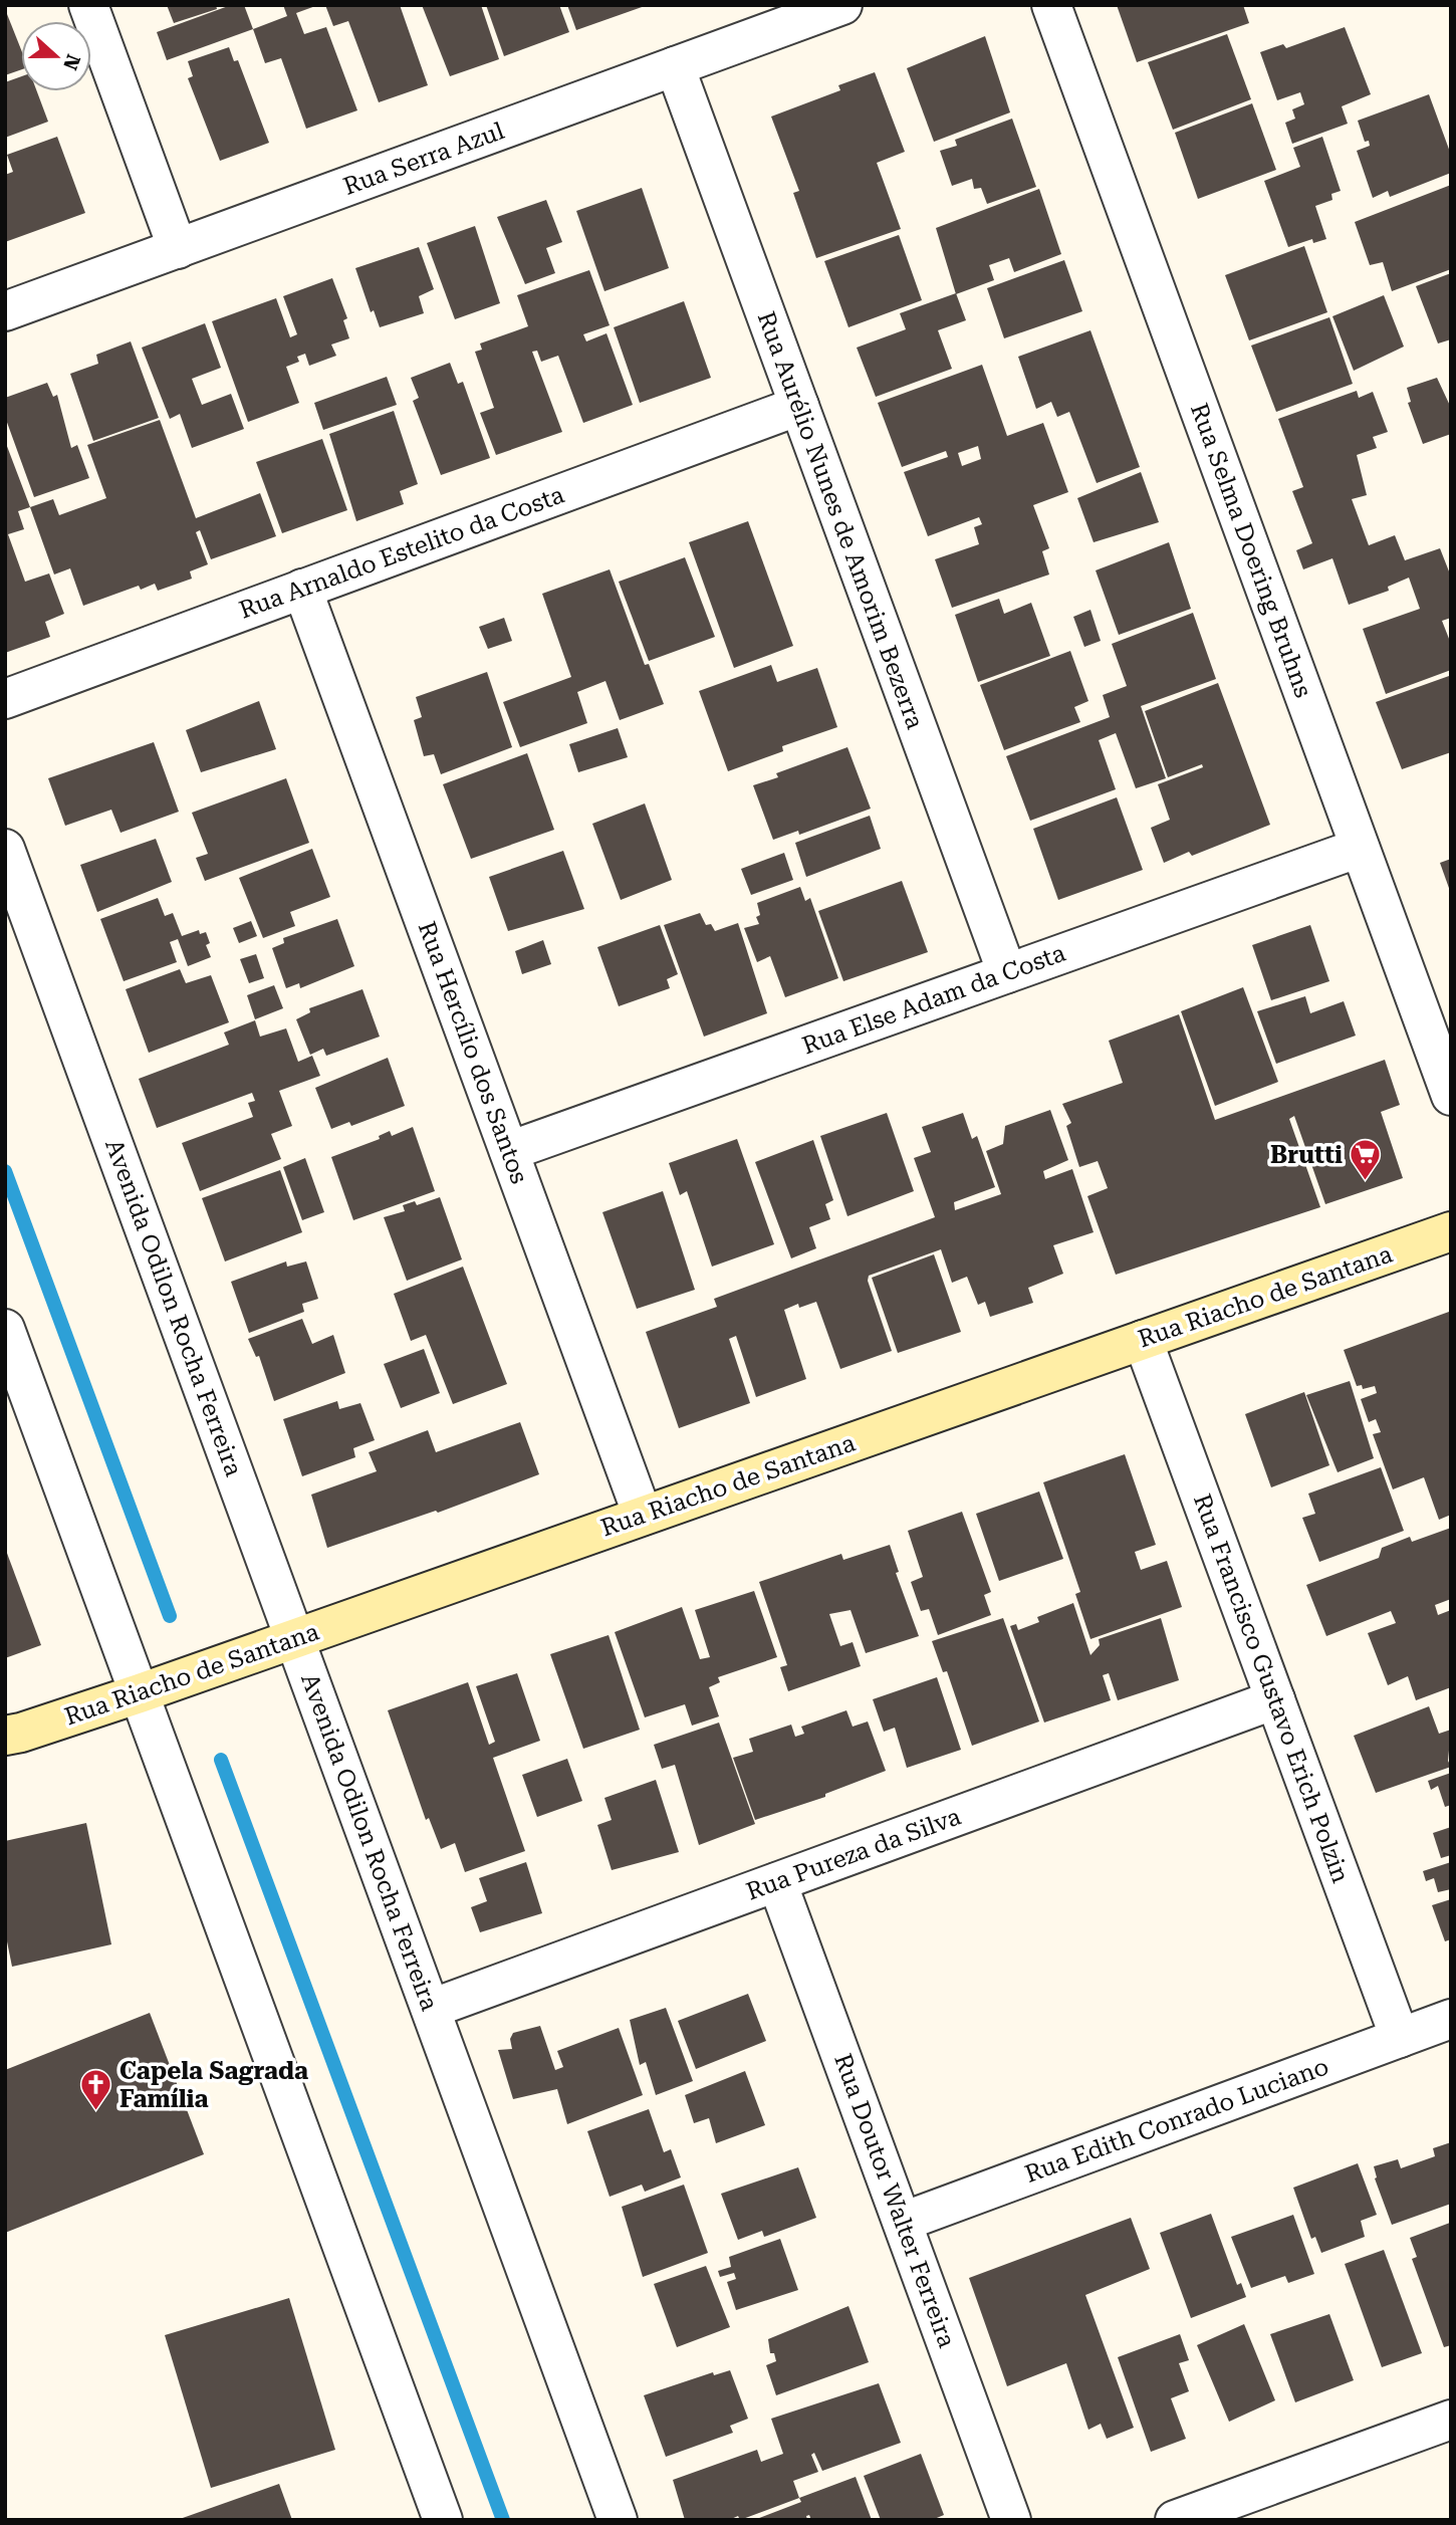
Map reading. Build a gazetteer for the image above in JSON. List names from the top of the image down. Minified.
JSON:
{"streets":{"street":["Rua Serra Azul","Rua Aurélio Nunes de Amorim Bezerra","Rua Selma Doering Bruhns","Rua Arnaldo Estelito da Costa","Rua Else Adam da Costa","Rua Hercílio dos Santos","Rua Riacho de Santana","Avenida Odilon Rocha Ferreira","Rua Francisco Gustavo Erich Polzin","Rua Pureza da Silva","Rua Edith Conrado Luciano","Rua Doutor Walter Ferreira"]},"crossings":[["Rua Serra Azul","Rua Aurélio Nunes de Amorim Bezerra"],["Rua Aurélio Nunes de Amorim Bezerra","Rua Arnaldo Estelito da Costa"],["Rua Aurélio Nunes de Amorim Bezerra","Rua Else Adam da Costa"],["Rua Selma Doering Bruhns","Rua Else Adam da Costa"],["Rua Arnaldo Estelito da Costa","Rua Hercílio dos Santos"],["Rua Else Adam da Costa","Rua Hercílio dos Santos"],["Rua Hercílio dos Santos","Rua Riacho de Santana"],["Rua Riacho de Santana","Avenida Odilon Rocha Ferreira"],["Rua Riacho de Santana","Rua Francisco Gustavo Erich Polzin"],["Avenida Odilon Rocha Ferreira","Rua Pureza da Silva"],["Rua Francisco Gustavo Erich Polzin","Rua Pureza da Silva"],["Rua Francisco Gustavo Erich Polzin","Rua Edith Conrado Luciano"],["Rua Pureza da Silva","Rua Doutor Walter Ferreira"],["Rua Edith Conrado Luciano","Rua Doutor Walter Ferreira"]],"places":{"supermarket":["Brutti"],"church":["Capela Sagrada Família"]},"north":"right"}
